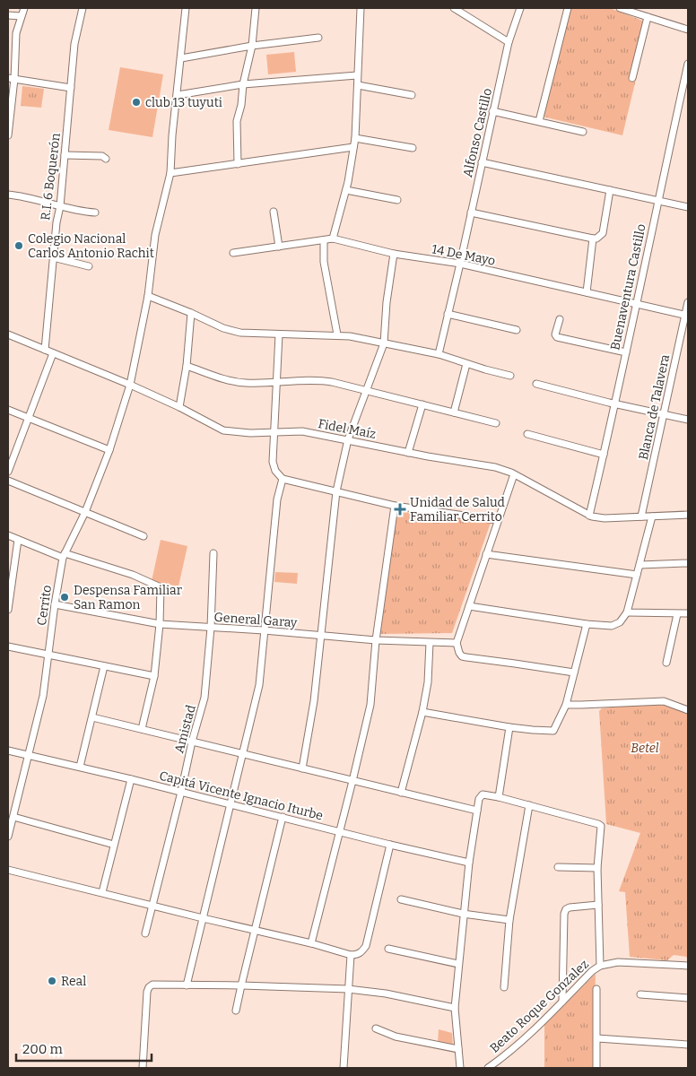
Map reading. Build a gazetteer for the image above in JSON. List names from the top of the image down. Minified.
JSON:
{"streets":{"street":["Alfonso Castillo","R.I. 6 Boquerón","14 De Mayo","Buenaventura Castillo","Blanca de Talavera","Fidel Maíz","Cerrito","General Garay","Amistad","Capitá Vicente Ignacio Iturbe","Beato Roque Gonzalez"]},"crossings":[["Alfonso Castillo","14 De Mayo"],["R.I. 6 Boquerón","Fidel Maíz"],["14 De Mayo","Buenaventura Castillo"],["14 De Mayo","Blanca de Talavera"],["Buenaventura Castillo","Fidel Maíz"],["Blanca de Talavera","Fidel Maíz"],["Fidel Maíz","Cerrito"],["Cerrito","General Garay"],["Cerrito","Capitá Vicente Ignacio Iturbe"],["General Garay","Amistad"],["Amistad","Capitá Vicente Ignacio Iturbe"]],"parks":["Betel"],"places":{"other":["club 13 tuyuti","Colegio Nacional Carlos Antonio Rachit","Despensa Familiar San Ramon","Real"],"health":["Unidad de Salud Familiar Cerrito"]},"scale_bar":"200 m"}
